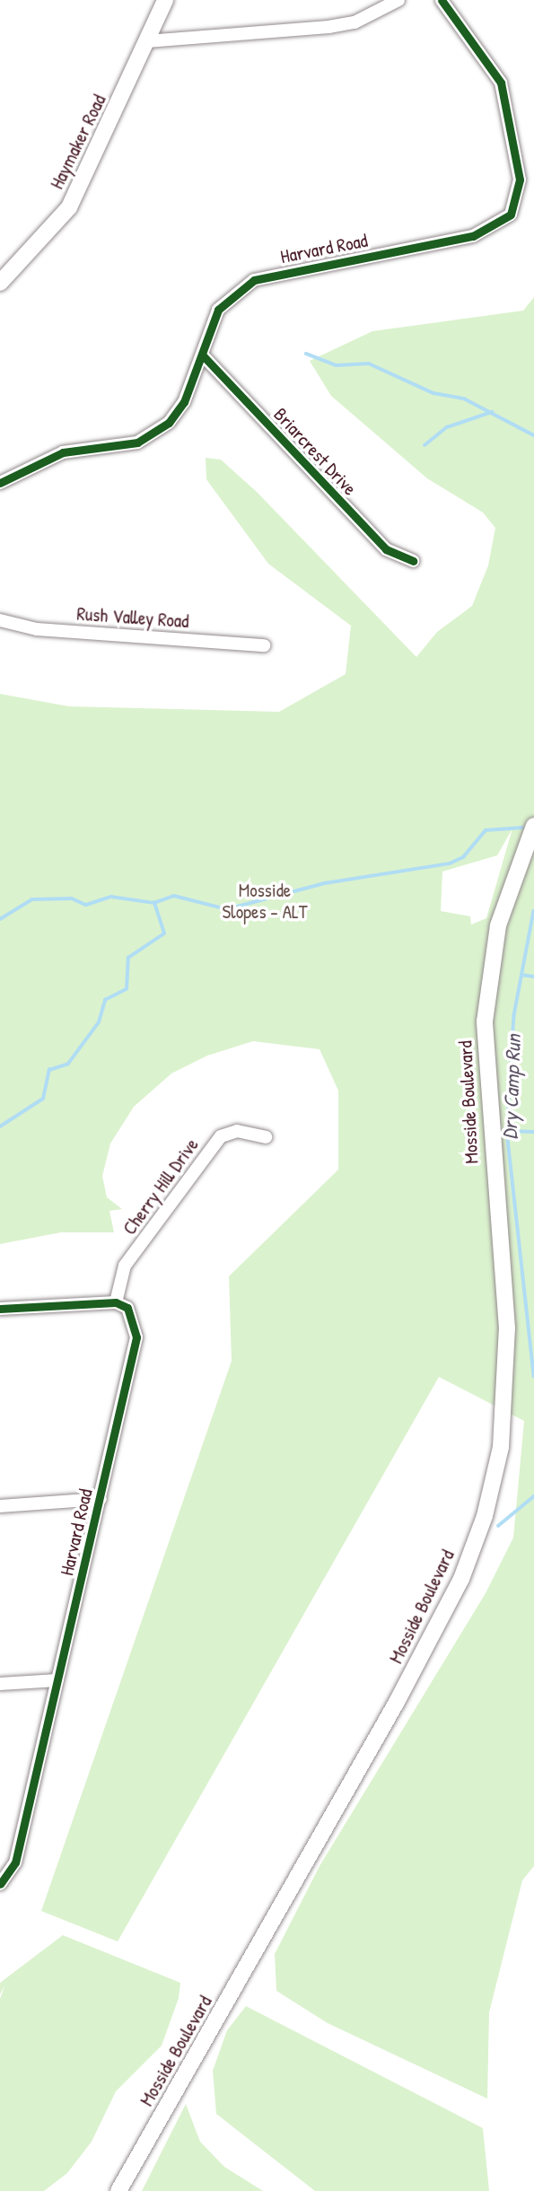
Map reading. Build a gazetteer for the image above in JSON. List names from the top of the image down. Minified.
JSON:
{"streets":{"main road":["Haymaker Road","Mosside Boulevard"],"street":["Harvard Road","Briarcrest Drive","Rush Valley Road","Cherry Hill Drive"]},"crossings":[["Harvard Road","Briarcrest Drive"],["Harvard Road","Cherry Hill Drive"]],"water":["Dry Camp Run"],"parks":["Mosside Slopes - ALT"]}
